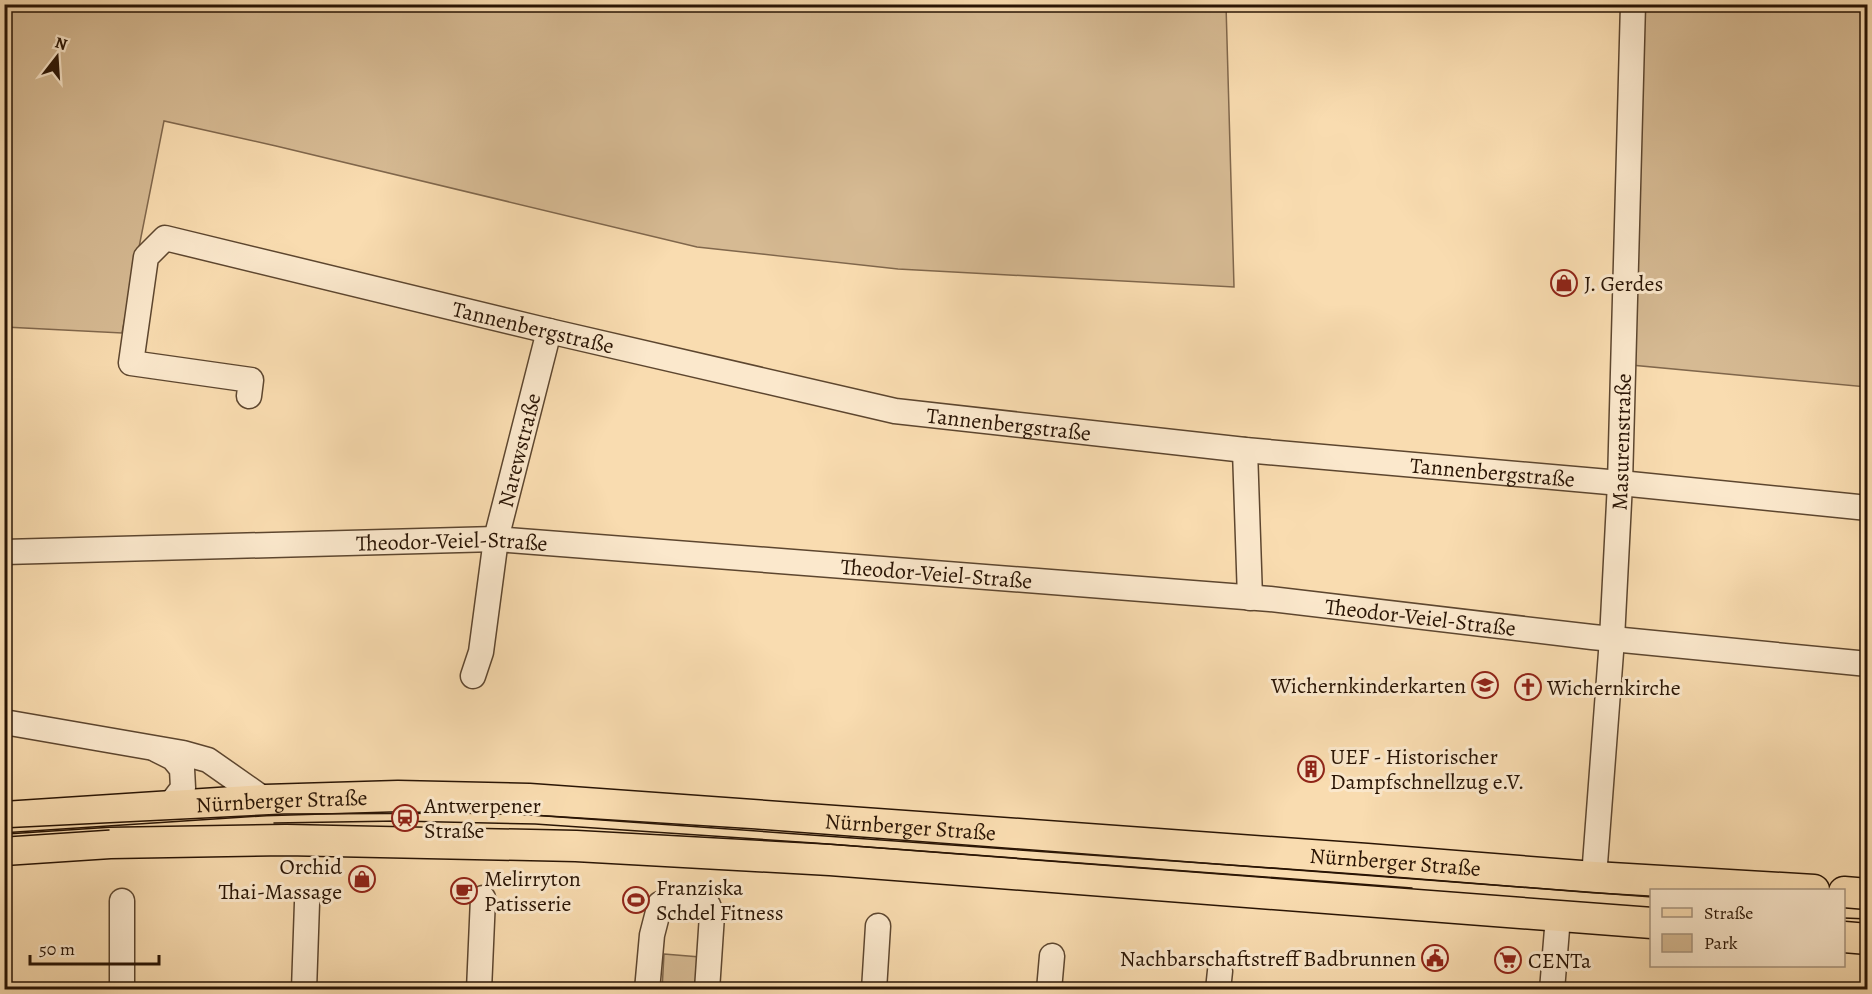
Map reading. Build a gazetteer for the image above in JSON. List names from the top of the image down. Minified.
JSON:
{"streets":{"main road":["Nürnberger Straße"],"street":["Tannenbergstraße","Masurenstraße","Narewstraße","Theodor-Veiel-Straße"]},"crossings":[["Tannenbergstraße","Masurenstraße"],["Tannenbergstraße","Narewstraße"],["Masurenstraße","Theodor-Veiel-Straße"],["Masurenstraße","Nürnberger Straße"],["Narewstraße","Theodor-Veiel-Straße"]],"places":{"shop":["J. Gerdes","Orchid Thai-Massage"],"school or university":["Wichernkinderkarten"],"church":["Wichernkirche"],"building":["UEF - Historischer Dampfschnellzug e.V."],"station":["Antwerpener Straße"],"cafe":["Melirryton Patisserie"],"sports":["Franziska Schdel Fitness"],"public building":["Nachbarschaftstreff Badbrunnen"],"supermarket":["CENTa"]},"legend":["Straße","Park"],"scale_bar":"50 m","north":"top"}
